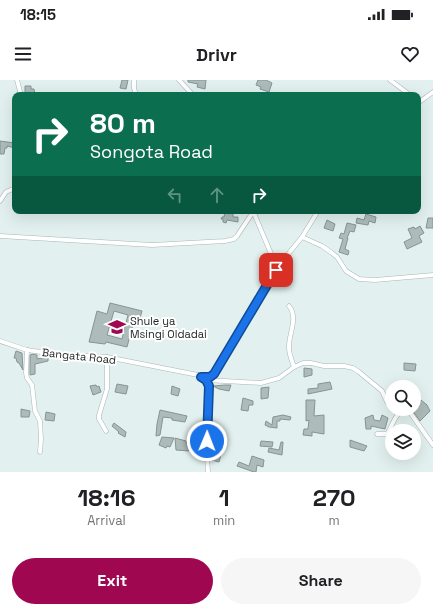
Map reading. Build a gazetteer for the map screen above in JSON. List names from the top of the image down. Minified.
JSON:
{"streets":{"street":["Bangata Road"]},"places":{"school or university":["Shule ya Msingi Oldadai"]},"page":{"status":"18:15","header":"Drivr","turn":["80 m","Songota Road"],"eta":["18:16","Arrival","1","min","270","m"],"buttons":["Exit","Share"]}}
